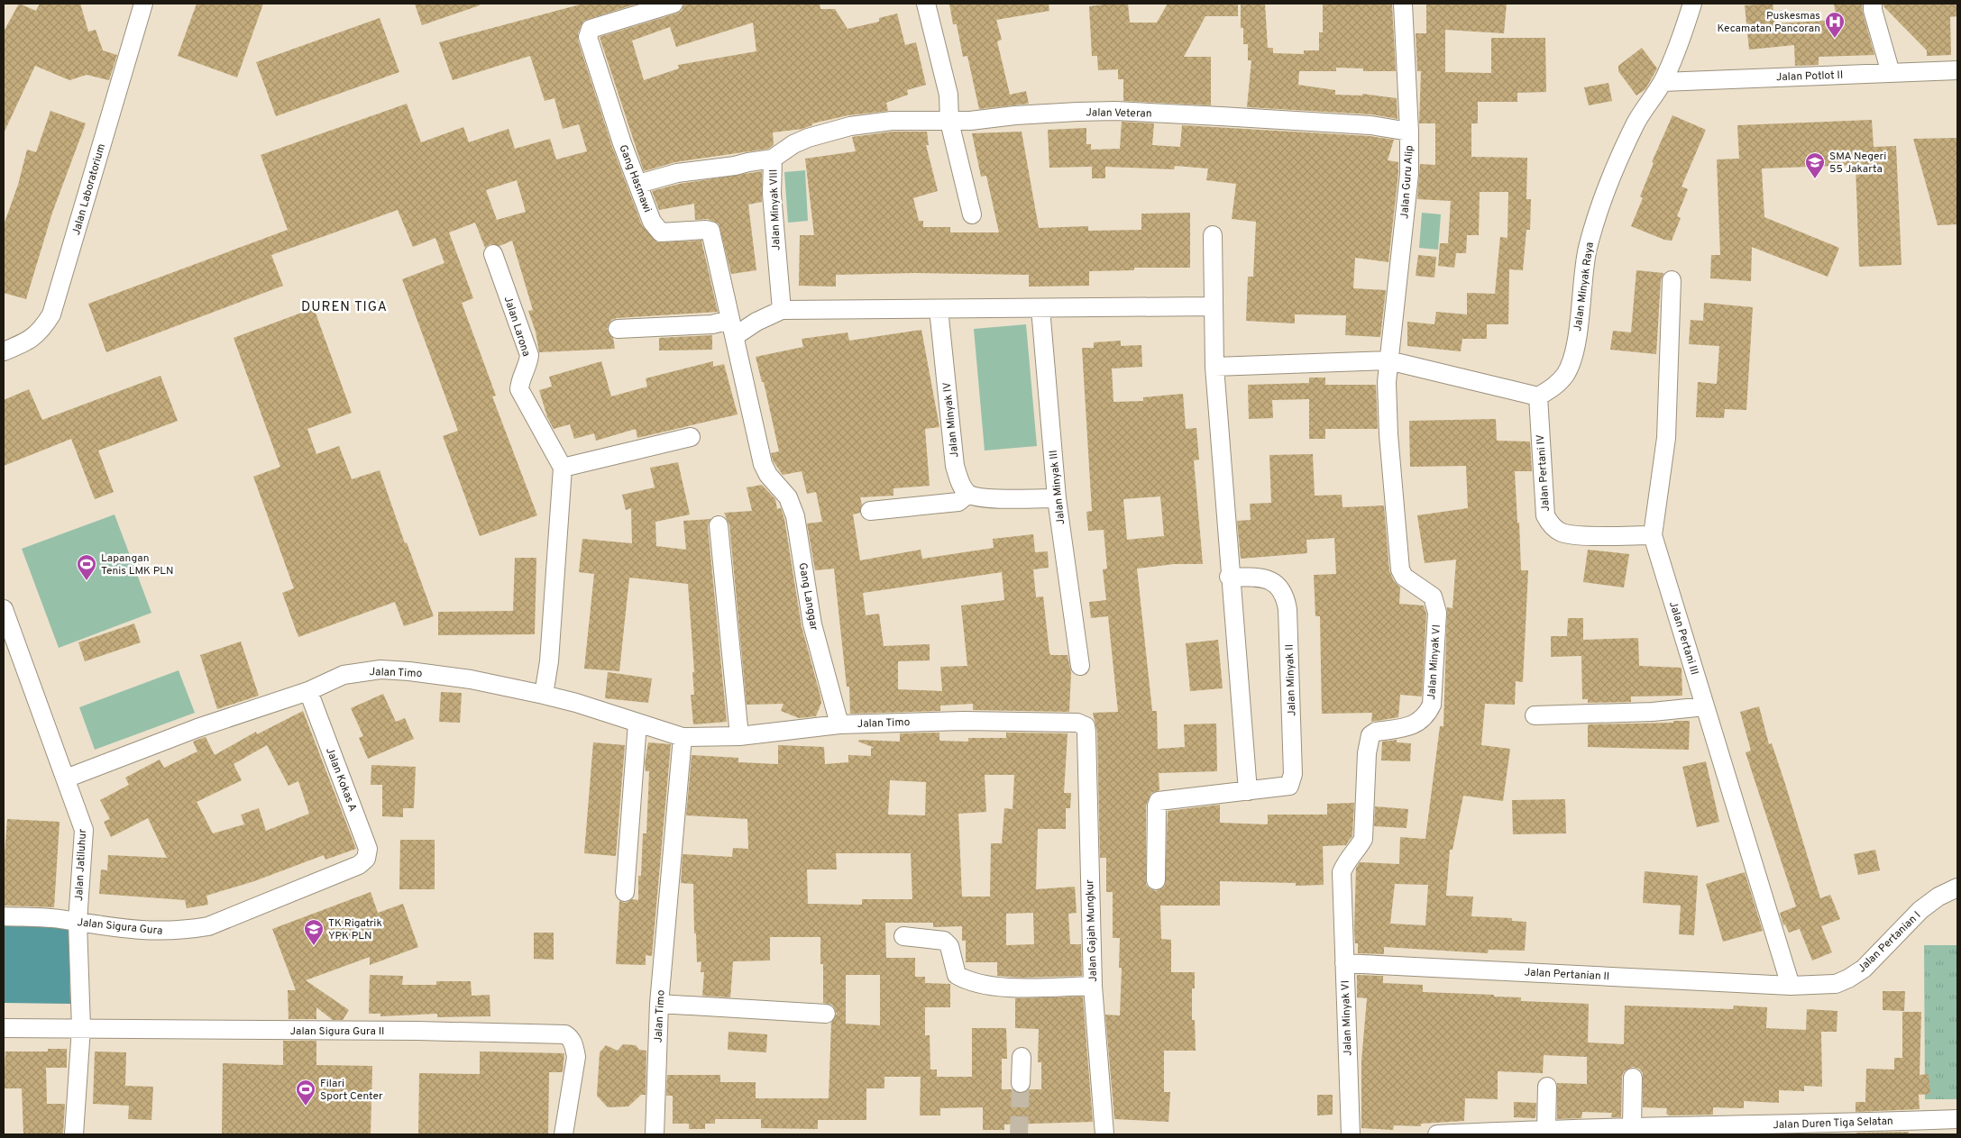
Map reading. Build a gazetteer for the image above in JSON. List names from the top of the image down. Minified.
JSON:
{"streets":{"street":["Jalan Potlot II","Jalan Veteran","Gang Hasmawi","Jalan Guru Alip","Jalan Laboratorium","Jalan Minyak VIII","Jalan Minyak Raya","Jalan Larona","Jalan Minyak IV","Jalan Pertani IV","Jalan Minyak III","Gang Langgar","Jalan Pertani III","Jalan Minyak VI","Jalan Timo","Jalan Minyak II","Jalan Kokas A","Jalan Jatiluhur","Jalan Sigura Gura","Jalan Gajah Mungkur","Jalan Pertanian I","Jalan Pertanian II","Jalan Sigura Gura II","Jalan Duren Tiga Selatan"]},"crossings":[["Jalan Potlot II","Jalan Minyak Raya"],["Jalan Veteran","Jalan Guru Alip"],["Jalan Veteran","Jalan Minyak VIII"],["Gang Hasmawi","Gang Langgar"],["Jalan Guru Alip","Jalan Minyak VI"],["Jalan Minyak Raya","Jalan Pertani IV"],["Jalan Pertani IV","Jalan Pertani III"],["Gang Langgar","Jalan Timo"],["Jalan Pertani III","Jalan Pertanian I"],["Jalan Pertani III","Jalan Pertanian II"],["Jalan Minyak VI","Jalan Pertanian II"],["Jalan Timo","Jalan Kokas A"],["Jalan Timo","Jalan Jatiluhur"],["Jalan Timo","Jalan Gajah Mungkur"],["Jalan Kokas A","Jalan Sigura Gura"],["Jalan Jatiluhur","Jalan Sigura Gura"],["Jalan Jatiluhur","Jalan Sigura Gura II"],["Jalan Pertanian I","Jalan Pertanian II"]],"districts":["DUREN TIGA"],"places":{"hospital":["Puskesmas Kecamatan Pancoran"],"school or university":["SMA Negeri 55 Jakarta","TK Rigatrik YPK PLN"],"sports":["Lapangan Tenis LMK PLN","Filari Sport Center"]}}
